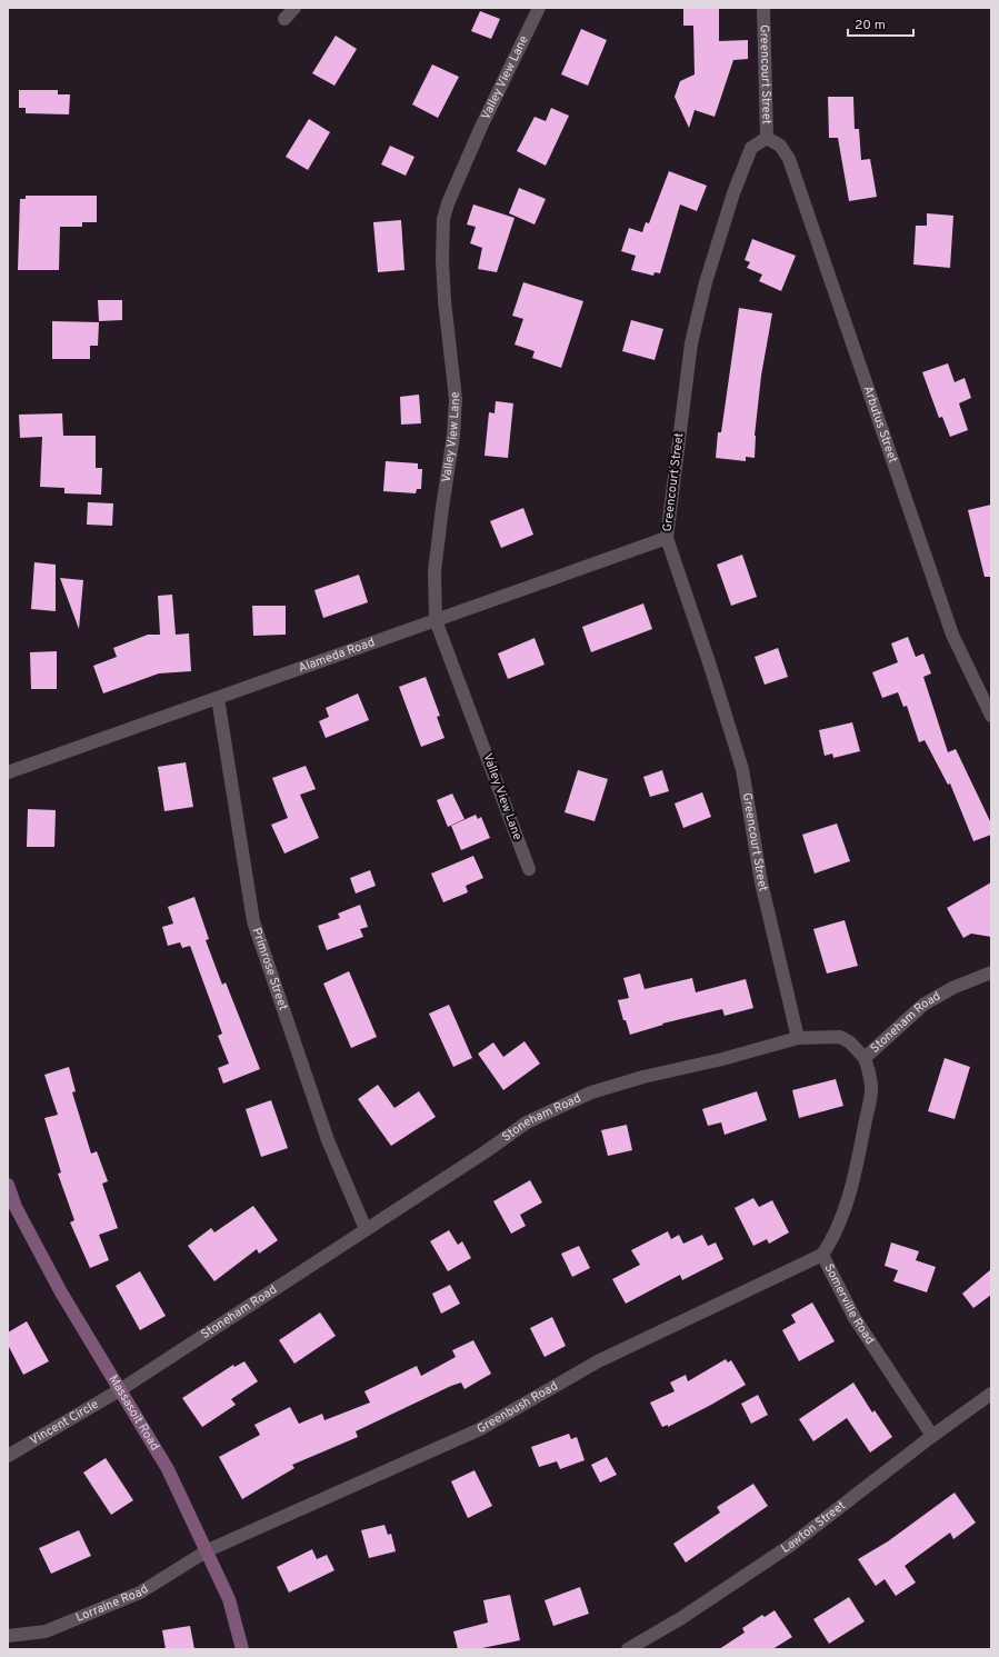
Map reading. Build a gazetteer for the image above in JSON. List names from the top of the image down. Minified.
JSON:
{"streets":{"main road":["Massasoit Road"],"street":["Greencourt Street","Valley View Lane","Arbutus Street","Alameda Road","Primrose Street","Stoneham Road","Somerville Road","Greenbush Road","Vincent Circle","Lawton Street","Lorraine Road"]},"crossings":[["Greencourt Street","Arbutus Street"],["Greencourt Street","Alameda Road"],["Greencourt Street","Stoneham Road"],["Valley View Lane","Alameda Road"],["Alameda Road","Primrose Street"],["Primrose Street","Stoneham Road"],["Stoneham Road","Somerville Road"],["Stoneham Road","Massasoit Road"],["Stoneham Road","Vincent Circle"],["Somerville Road","Greenbush Road"],["Somerville Road","Lawton Street"],["Greenbush Road","Massasoit Road"],["Greenbush Road","Lorraine Road"],["Massasoit Road","Vincent Circle"],["Massasoit Road","Lorraine Road"]],"scale_bar":"20 m"}
